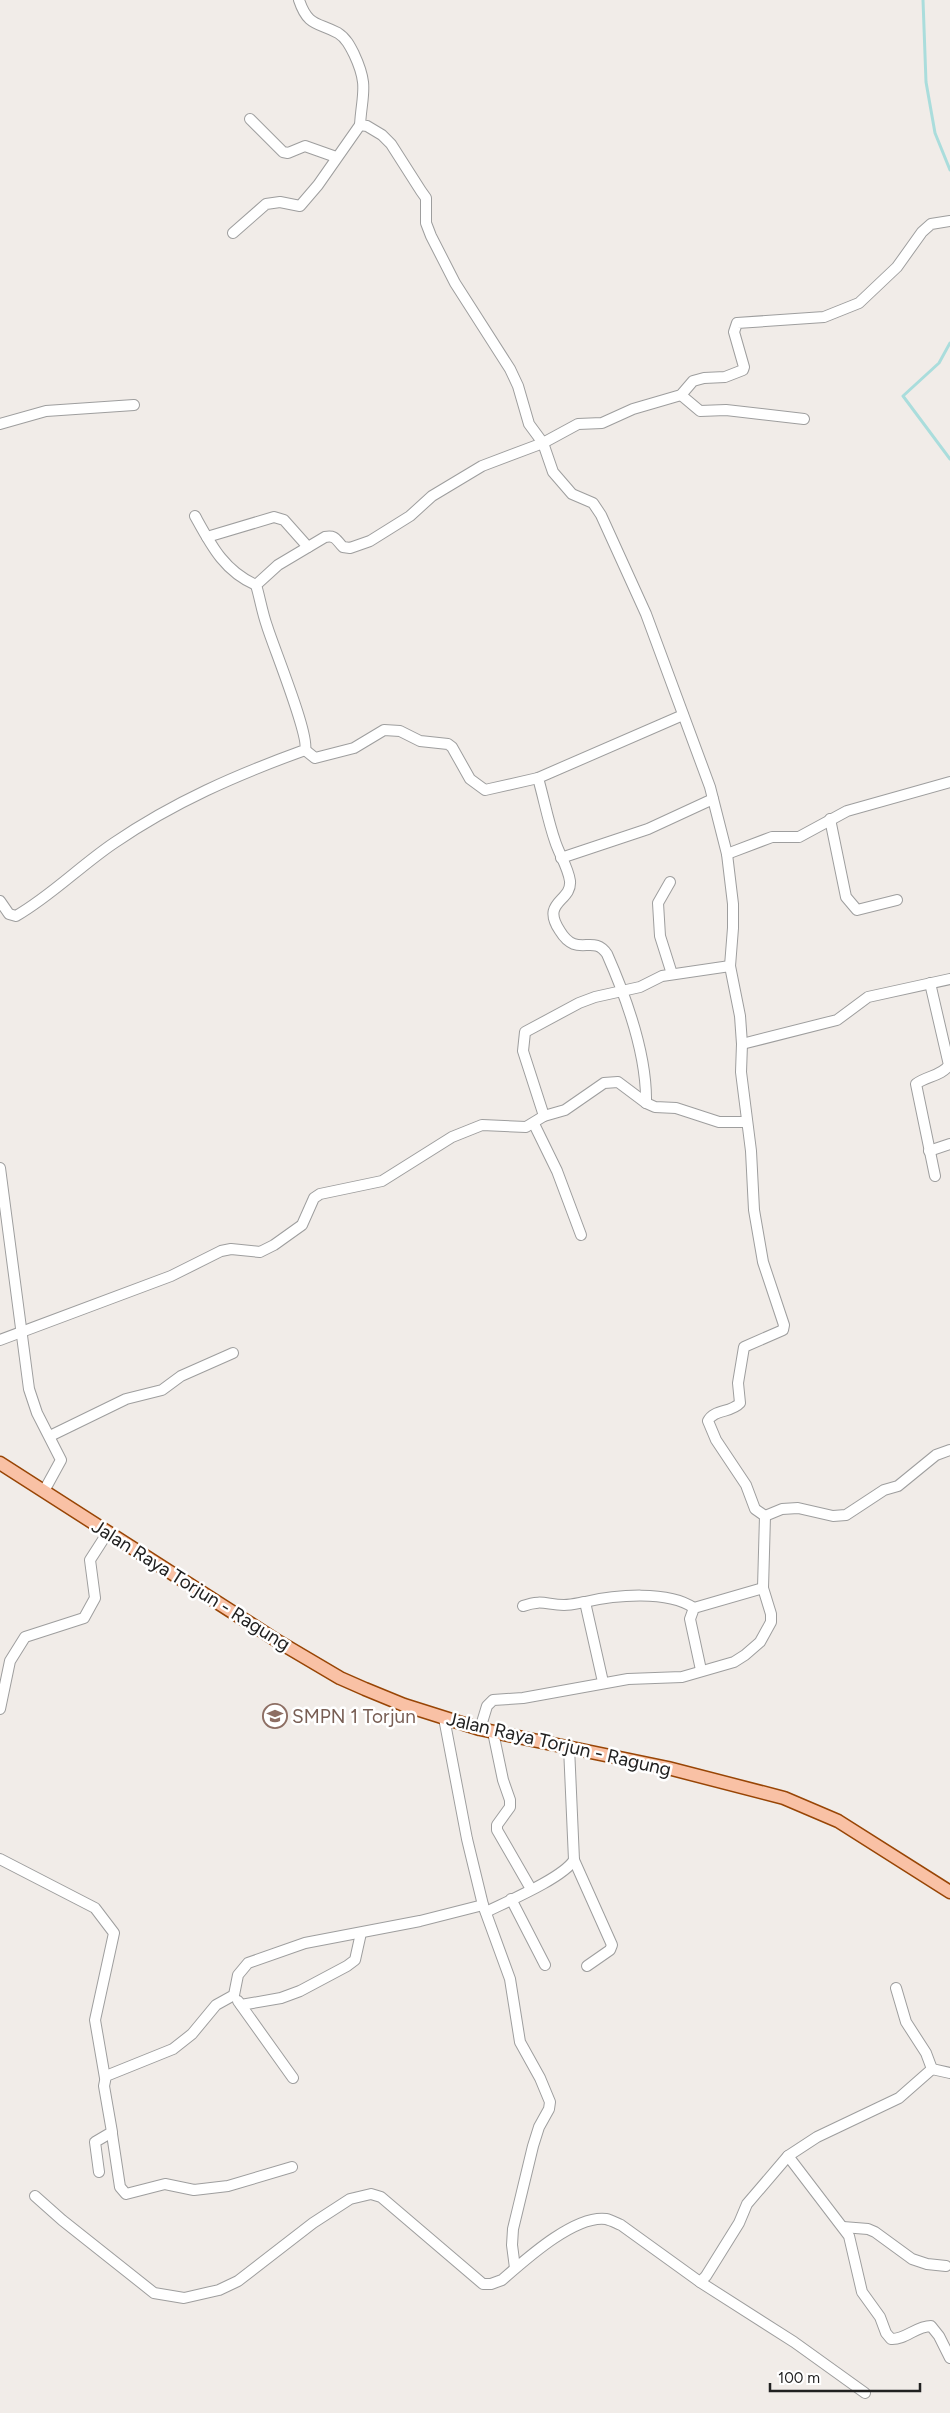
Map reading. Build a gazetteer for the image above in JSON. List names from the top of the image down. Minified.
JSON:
{"streets":{"main road":["Jalan Raya Torjun - Ragung"]},"places":{"school or university":["SMPN 1 Torjun"]},"scale_bar":"100 m"}
